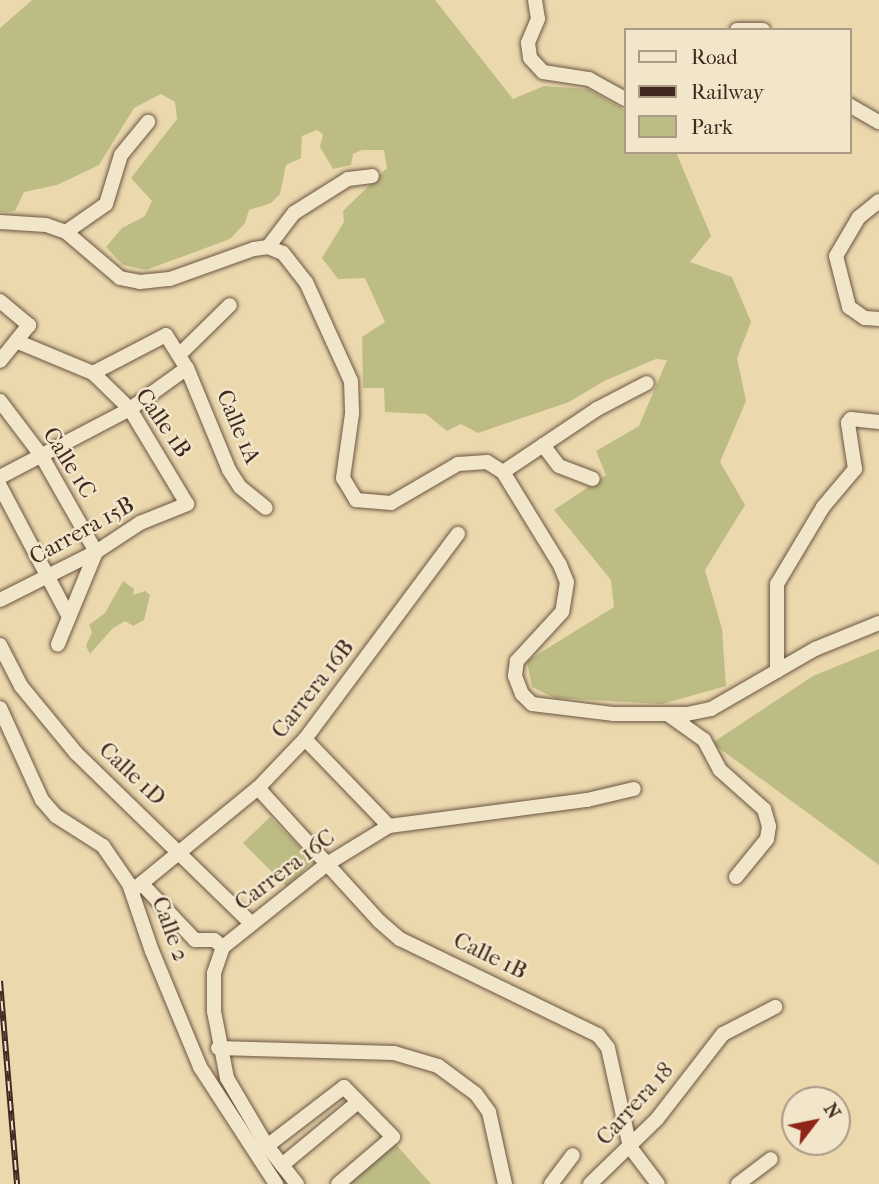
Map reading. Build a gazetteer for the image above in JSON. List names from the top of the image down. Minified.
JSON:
{"streets":{"street":["Calle 1B","Calle 1A","Calle 1C","Carrera 15B","Carrera 16B","Calle 1D","Carrera 16C","Calle 2","Carrera 18"]},"crossings":[["Calle 1B","Calle 1A"],["Calle 1B","Carrera 15B"],["Calle 1B","Carrera 16B"],["Calle 1B","Carrera 16C"],["Calle 1B","Carrera 18"],["Calle 1C","Carrera 15B"],["Carrera 16B","Calle 1D"],["Carrera 16B","Calle 2"],["Calle 1D","Carrera 16C"]],"legend":["Road","Railway","Park"],"north":"top right"}
